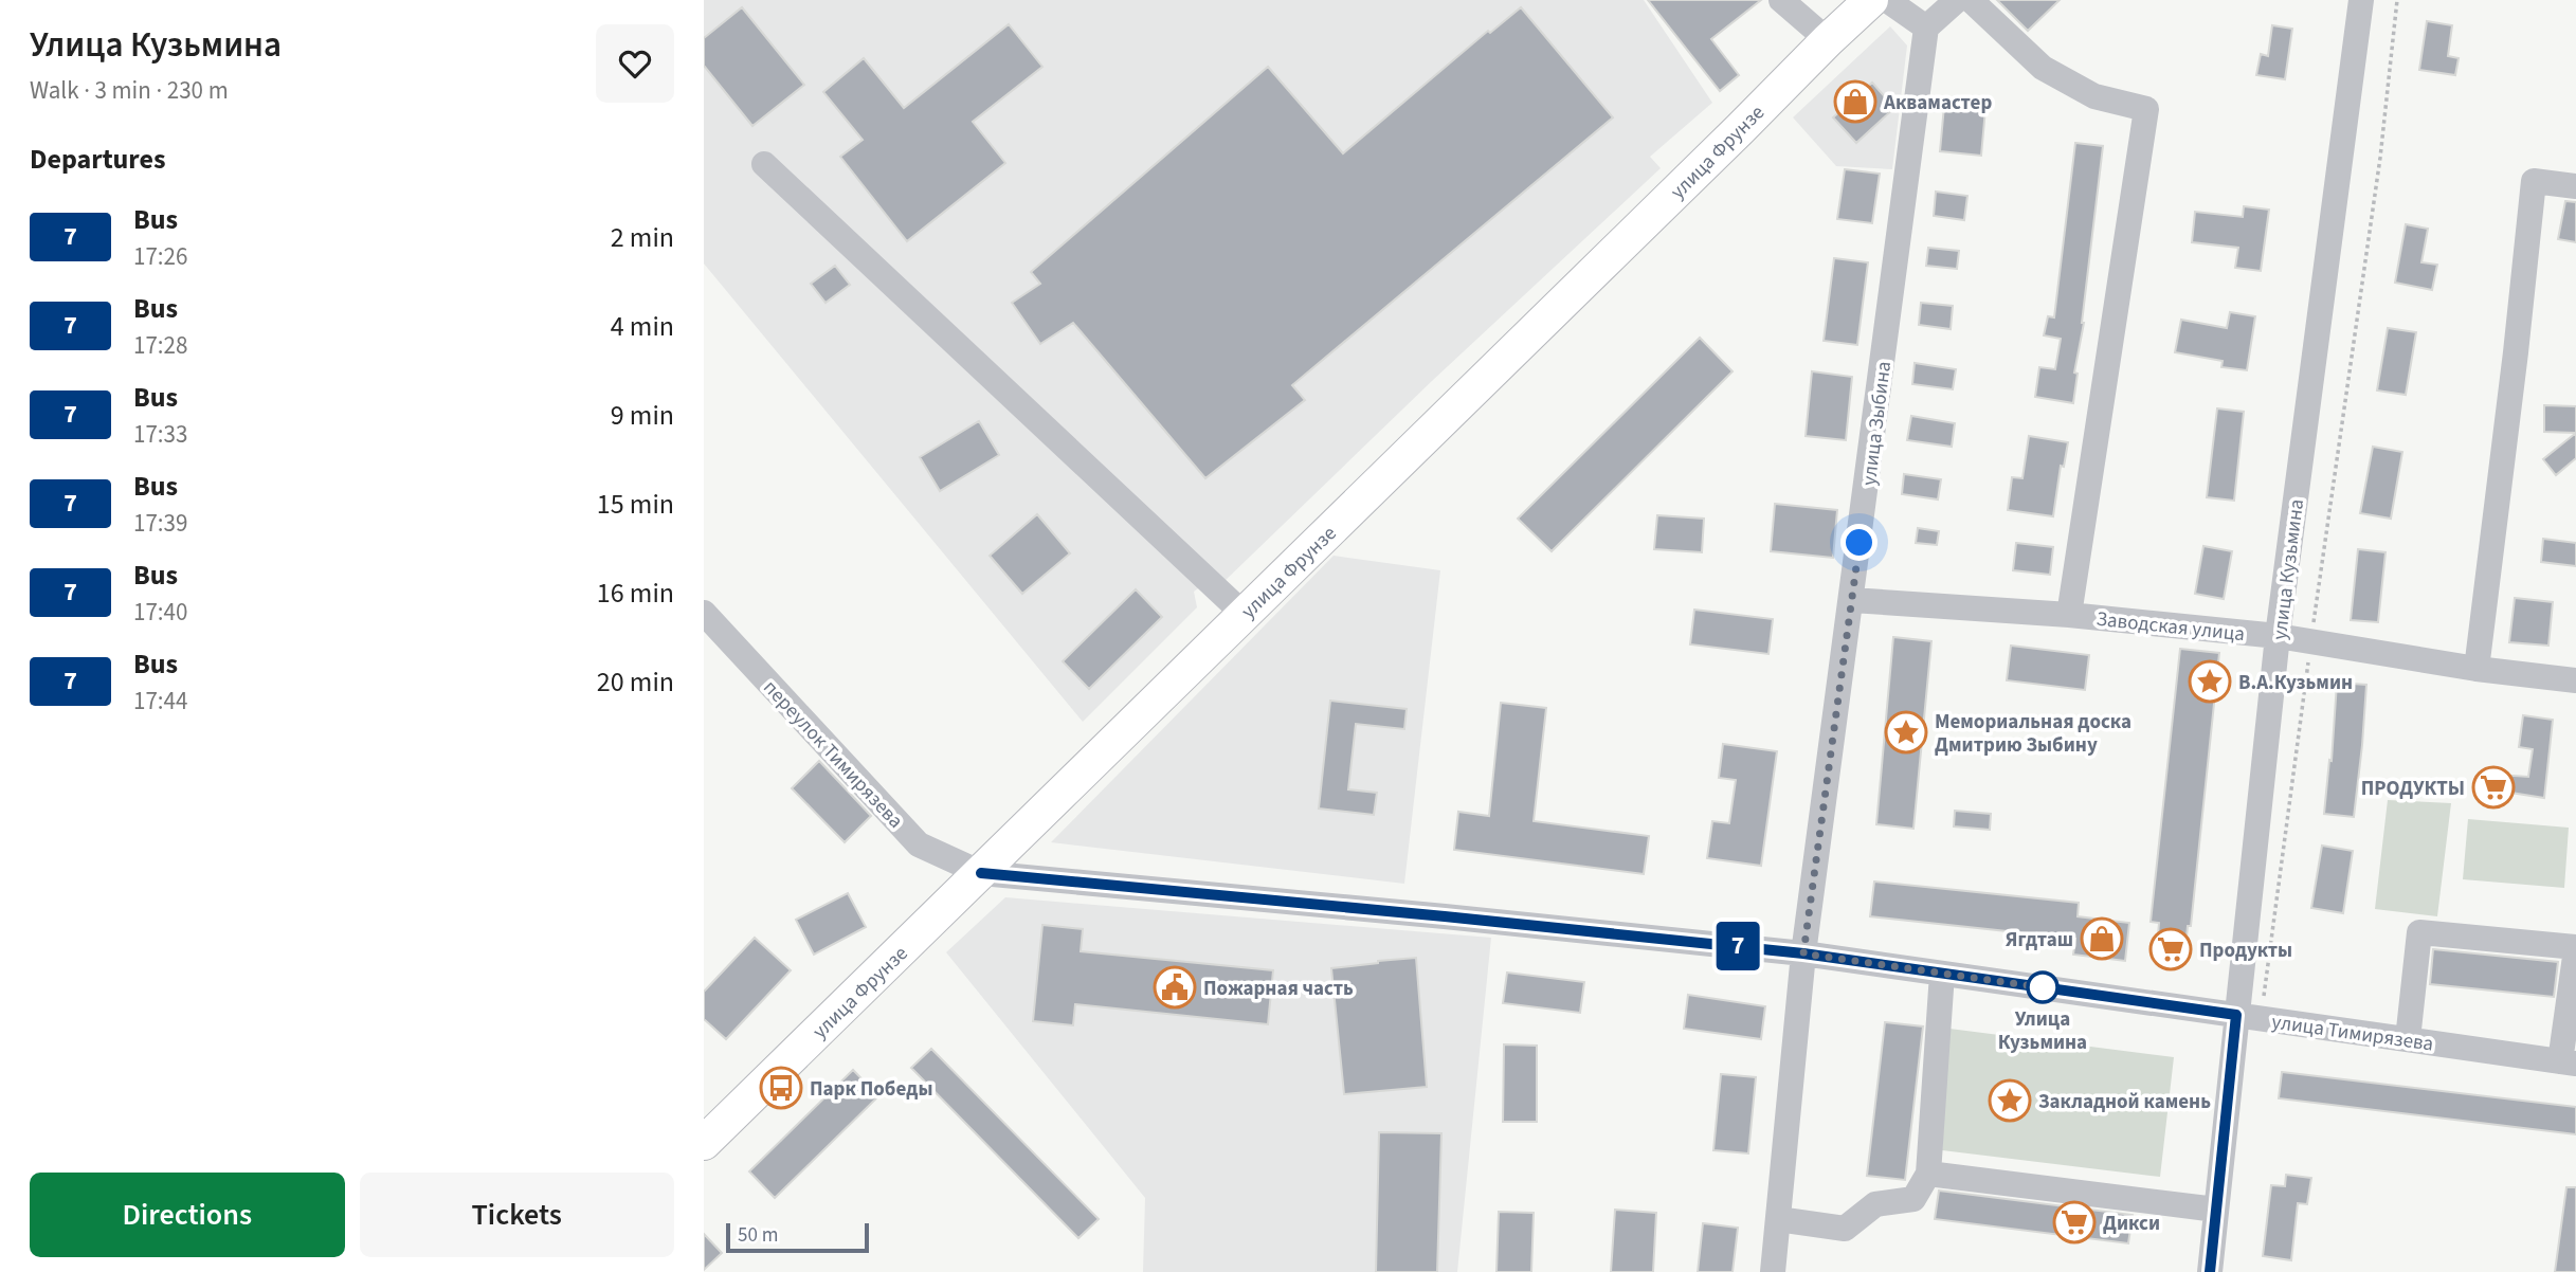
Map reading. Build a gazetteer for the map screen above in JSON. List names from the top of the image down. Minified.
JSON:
{"streets":{"main road":["улица Фрунзе"],"street":["улица Зыбина","улица Кузьмина","Заводская улица","переулок Тимирязева","улица Тимирязева"]},"crossings":[["улица Фрунзе","переулок Тимирязева"],["улица Фрунзе","улица Тимирязева"],["улица Зыбина","Заводская улица"],["улица Зыбина","улица Тимирязева"],["улица Кузьмина","Заводская улица"],["улица Кузьмина","улица Тимирязева"],["переулок Тимирязева","улица Тимирязева"]],"places":{"shop":["Аквамастер","Ягдташ"],"place":["В.А.Кузьмин","Мемориальная доска Дмитрию Зыбину","Закладной камень"],"supermarket":["ПРОДУКТЫ","Продукты","Дикси"],"public building":["Пожарная часть"],"other":["Улица Кузьмина"],"bus stop":["Парк Победы"]},"lines":["bus line 7"],"scale_bar":"50 m","page":{"heading":[["Улица Кузьмина","Walk · 3 min · 230 m"],"Departures"],"on_map":"7","list":[{"mark":"7","name":"Bus","note":"17:26","value":"2 min"},{"mark":"7","name":"Bus","note":"17:28","value":"4 min"},{"mark":"7","name":"Bus","note":"17:33","value":"9 min"},{"mark":"7","name":"Bus","note":"17:39","value":"15 min"},{"mark":"7","name":"Bus","note":"17:40","value":"16 min"},{"mark":"7","name":"Bus","note":"17:44","value":"20 min"}],"buttons":["Directions","Tickets"],"scale":"50 m"}}
